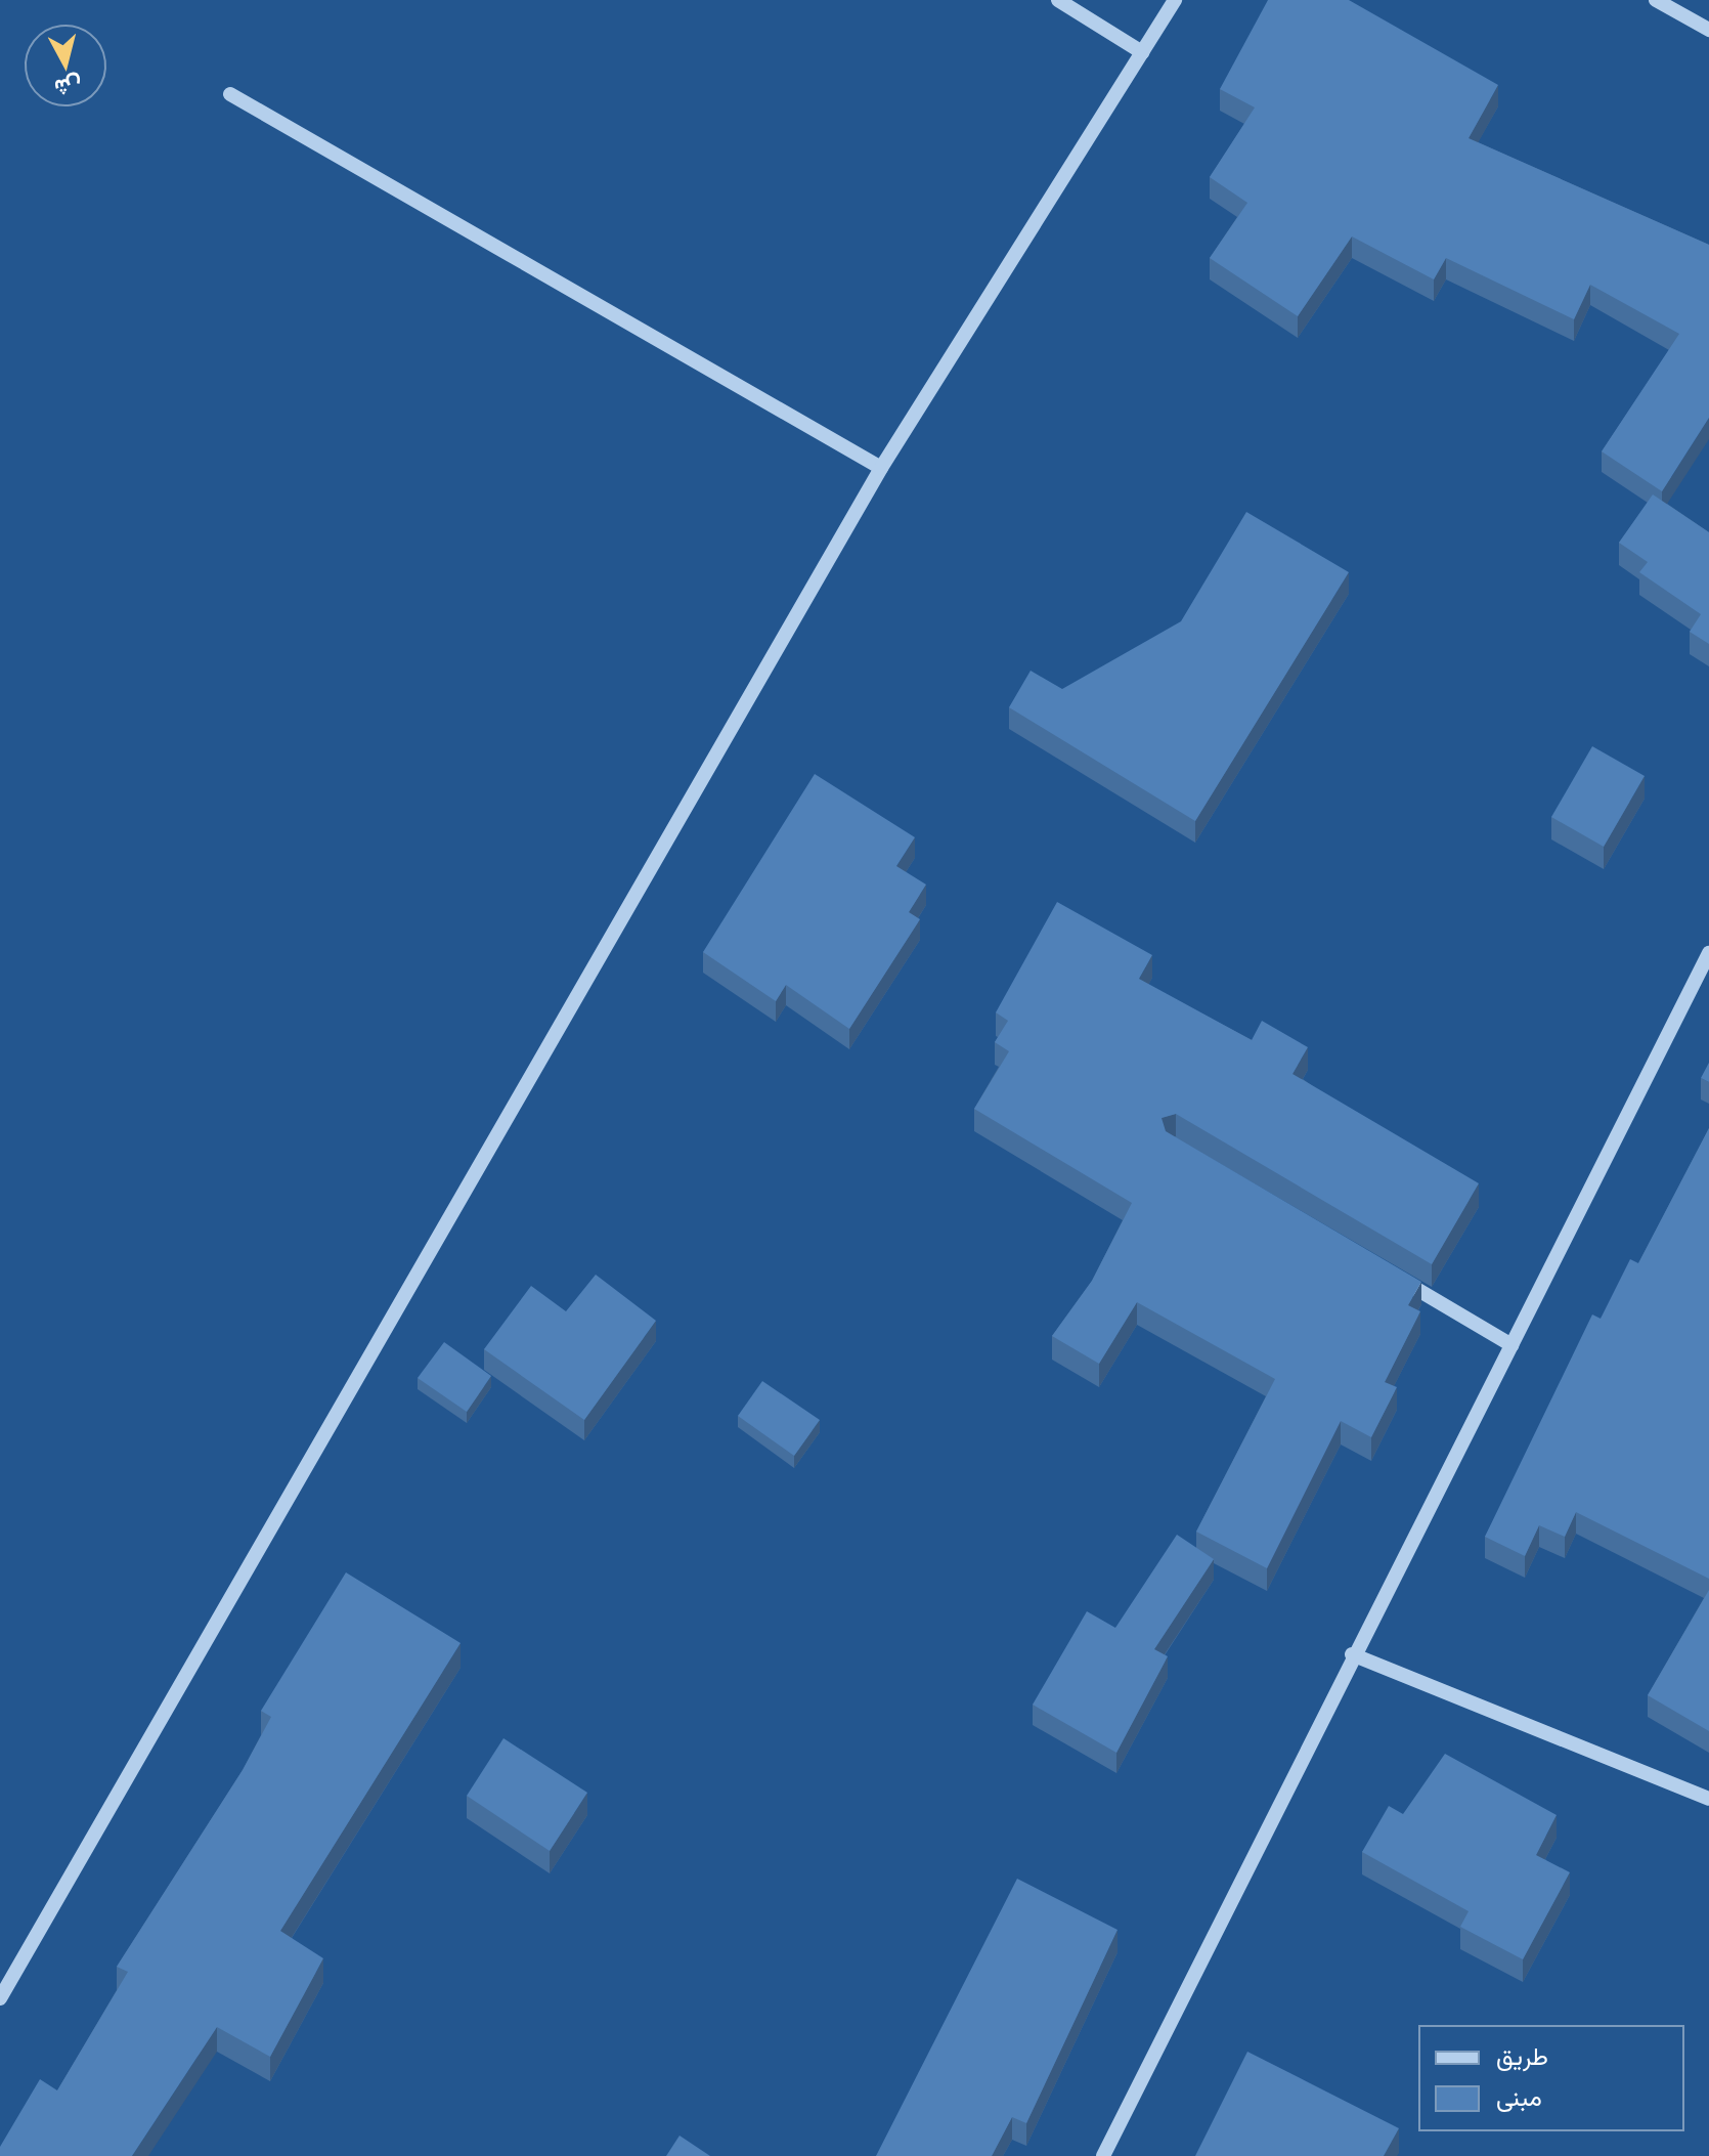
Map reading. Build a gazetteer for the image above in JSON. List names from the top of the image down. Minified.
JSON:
{"legend":["طريق","مبنى"],"north":"bottom"}
